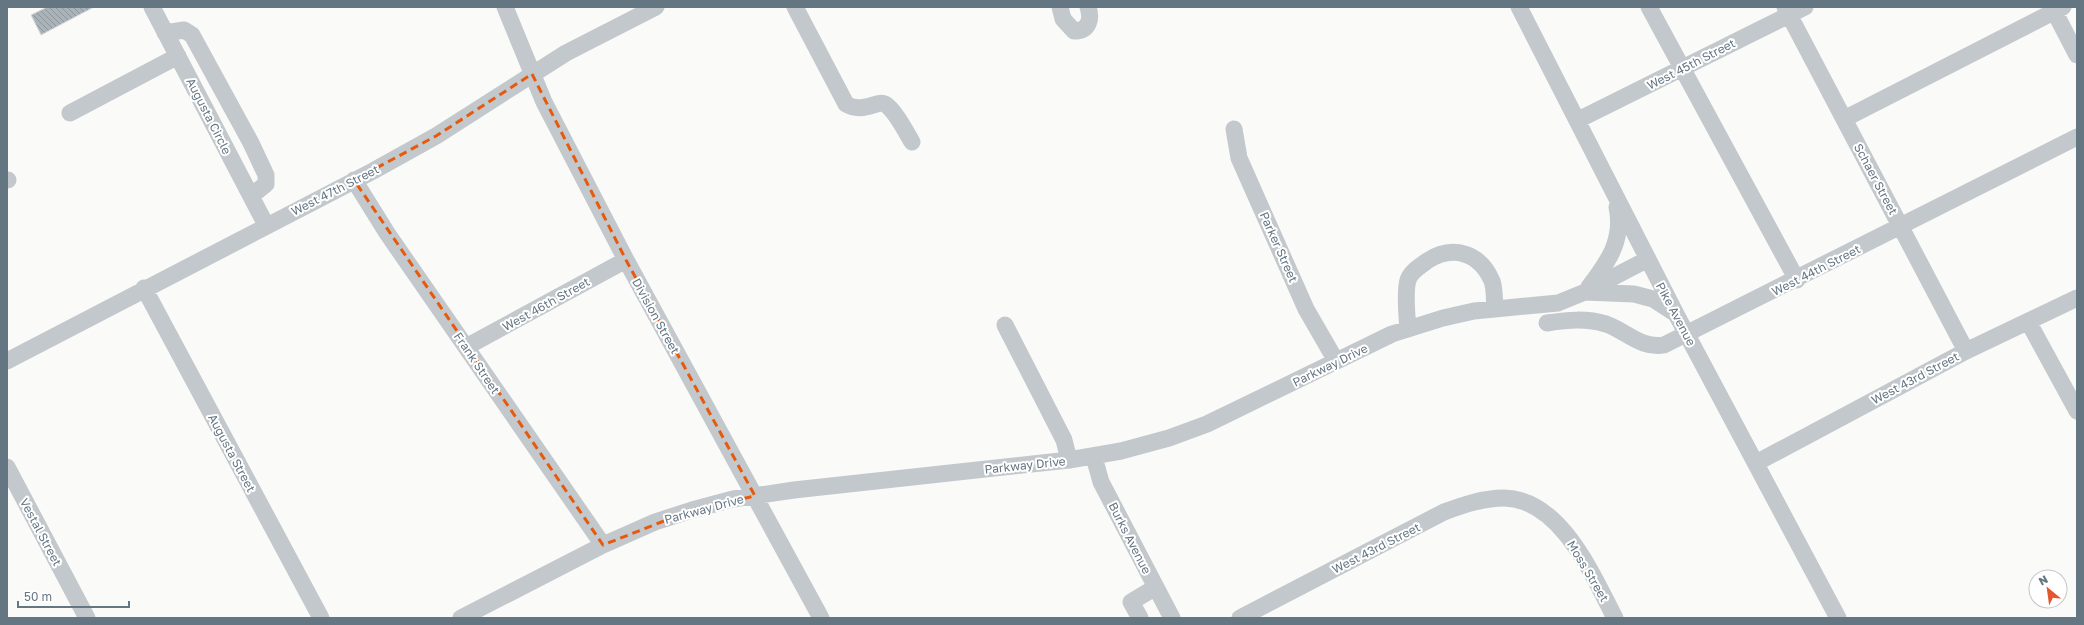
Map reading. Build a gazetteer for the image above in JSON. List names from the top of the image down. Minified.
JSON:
{"streets":{"street":["West 45th Street","Augusta Circle","Schaer Street","West 47th Street","Parker Street","West 44th Street","West 46th Street","Pike Avenue","Division Street","Frank Street","Parkway Drive","West 43rd Street","Augusta Street","Vestal Street","Burks Avenue","Moss Street"]},"crossings":[["West 45th Street","Schaer Street"],["West 45th Street","Pike Avenue"],["Augusta Circle","West 47th Street"],["Schaer Street","West 44th Street"],["Schaer Street","West 43rd Street"],["West 47th Street","Division Street"],["West 47th Street","Frank Street"],["West 47th Street","Augusta Street"],["Parker Street","Parkway Drive"],["West 44th Street","Pike Avenue"],["West 46th Street","Division Street"],["West 46th Street","Frank Street"],["Pike Avenue","Parkway Drive"],["Pike Avenue","West 43rd Street"],["Division Street","Parkway Drive"],["Frank Street","Parkway Drive"],["Parkway Drive","Burks Avenue"],["West 43rd Street","Moss Street"]],"scale_bar":"50 m","north":"top left"}
